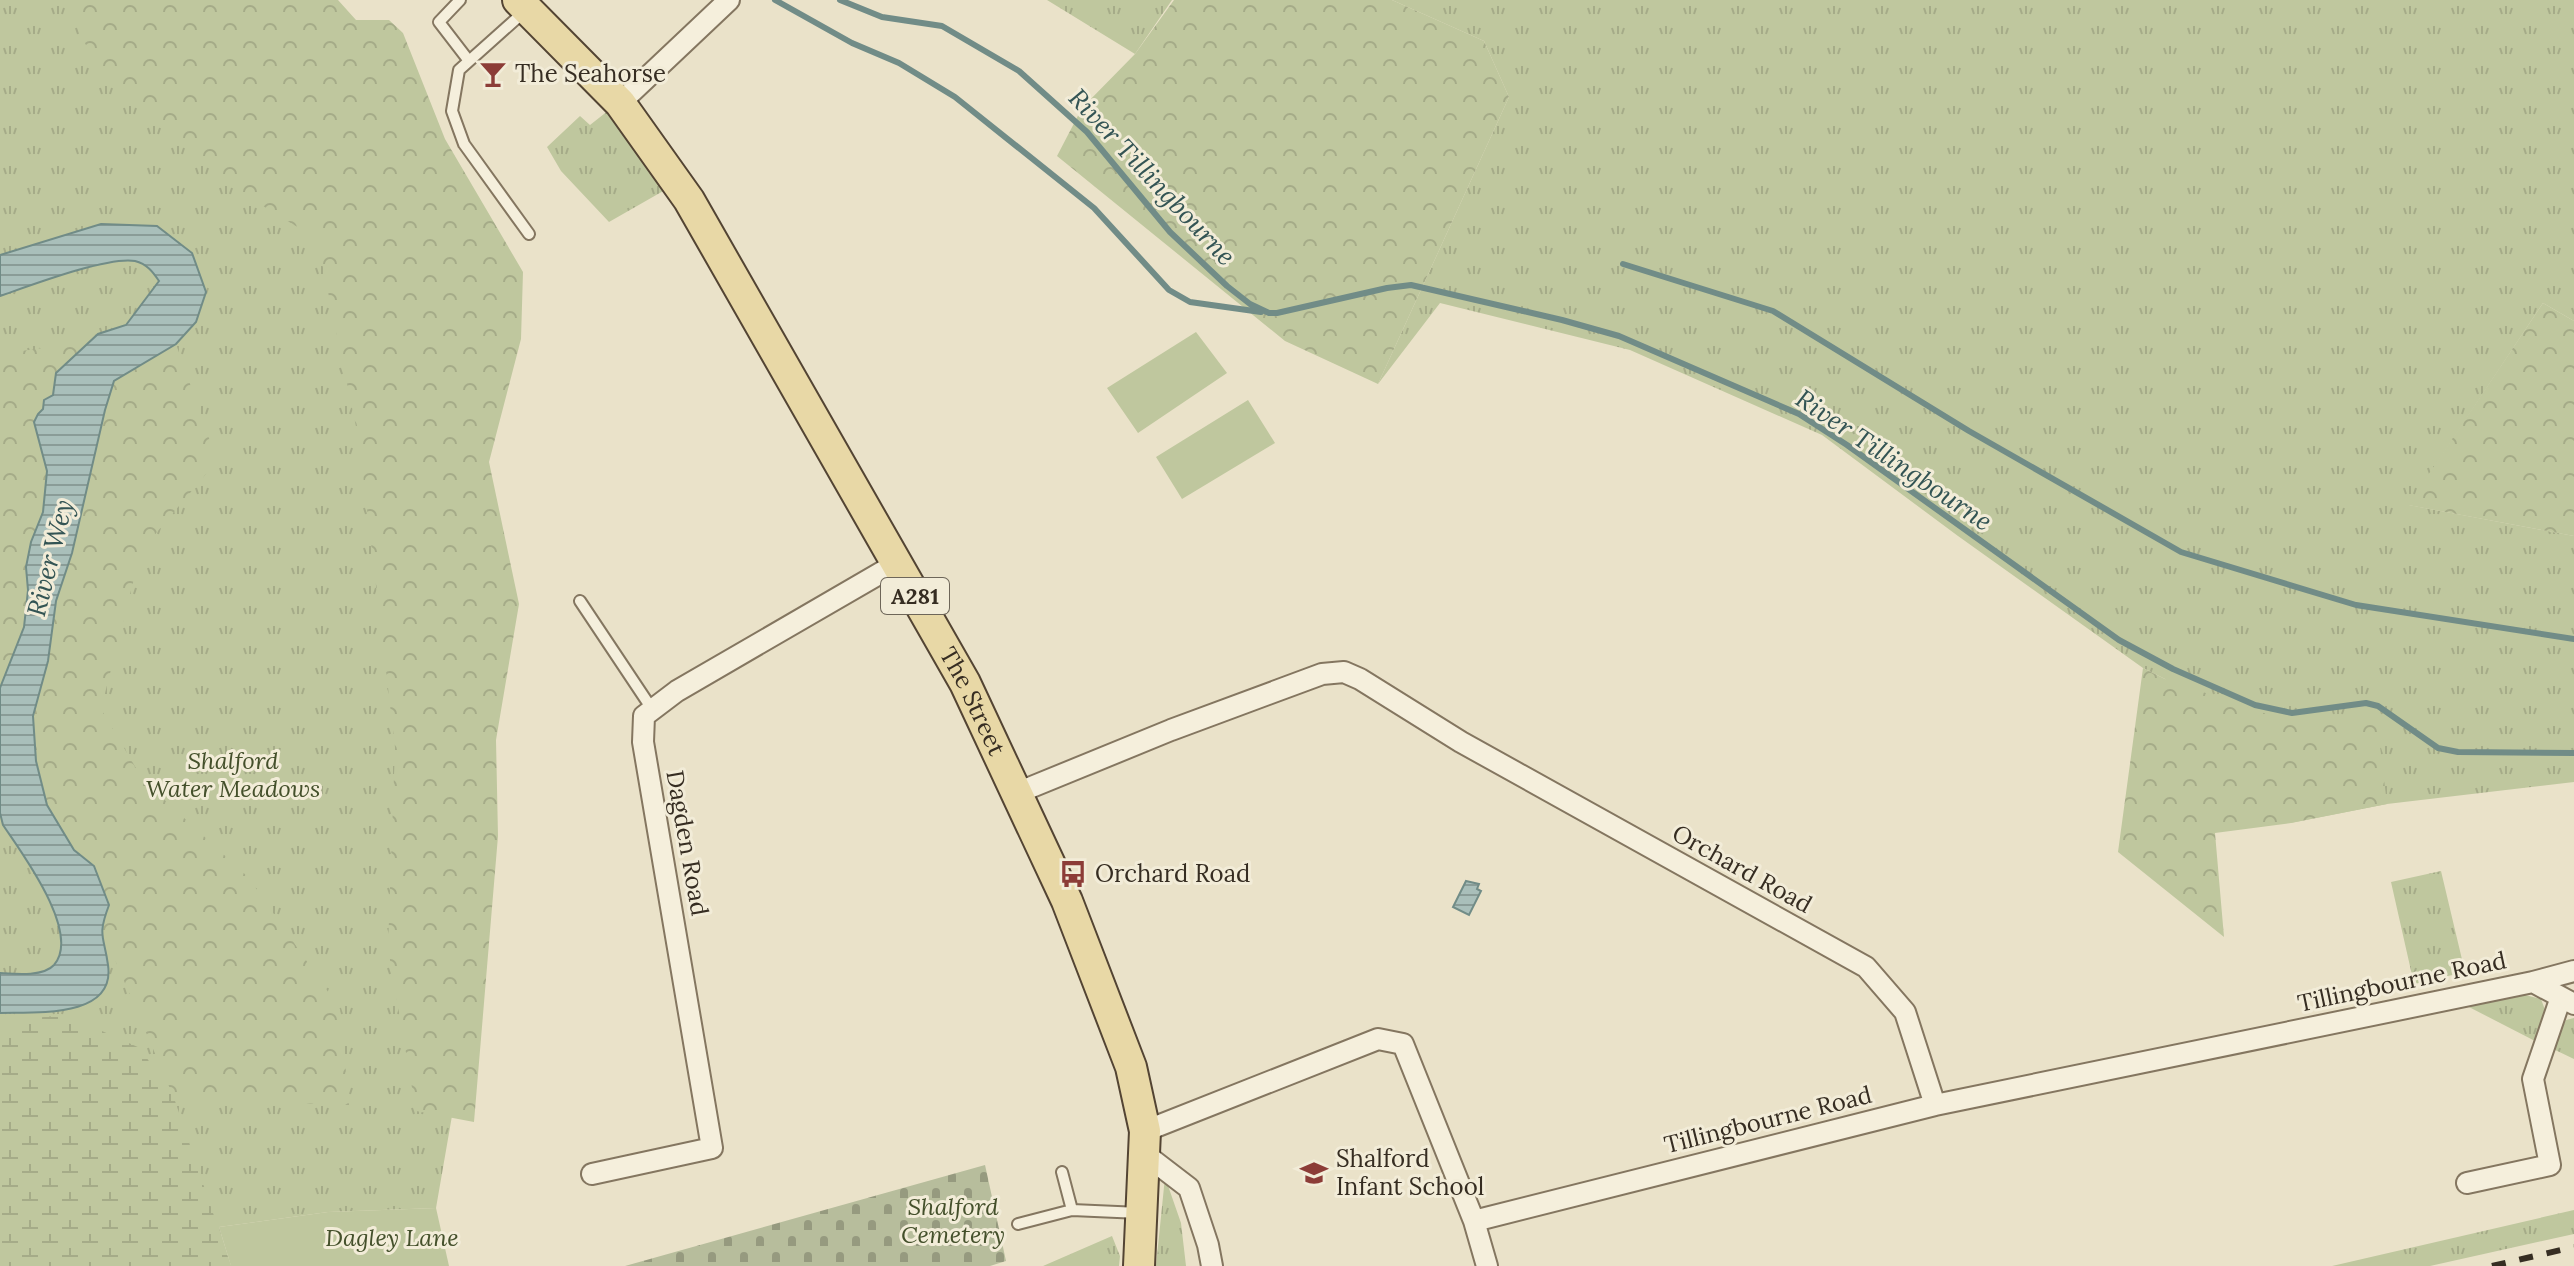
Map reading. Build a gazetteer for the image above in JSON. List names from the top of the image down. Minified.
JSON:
{"streets":{"main road":["A281","The Street"],"street":["Dagden Road","Orchard Road","Tillingbourne Road"]},"crossings":[["The Street","Orchard Road"],["Orchard Road","Tillingbourne Road"]],"water":["River Tillingbourne","River Wey"],"parks":["Shalford Water Meadows","Shalford Cemetery","Dagley Lane"],"places":{"bar":["The Seahorse"],"bus stop":["Orchard Road"],"school or university":["Shalford Infant School"]}}
